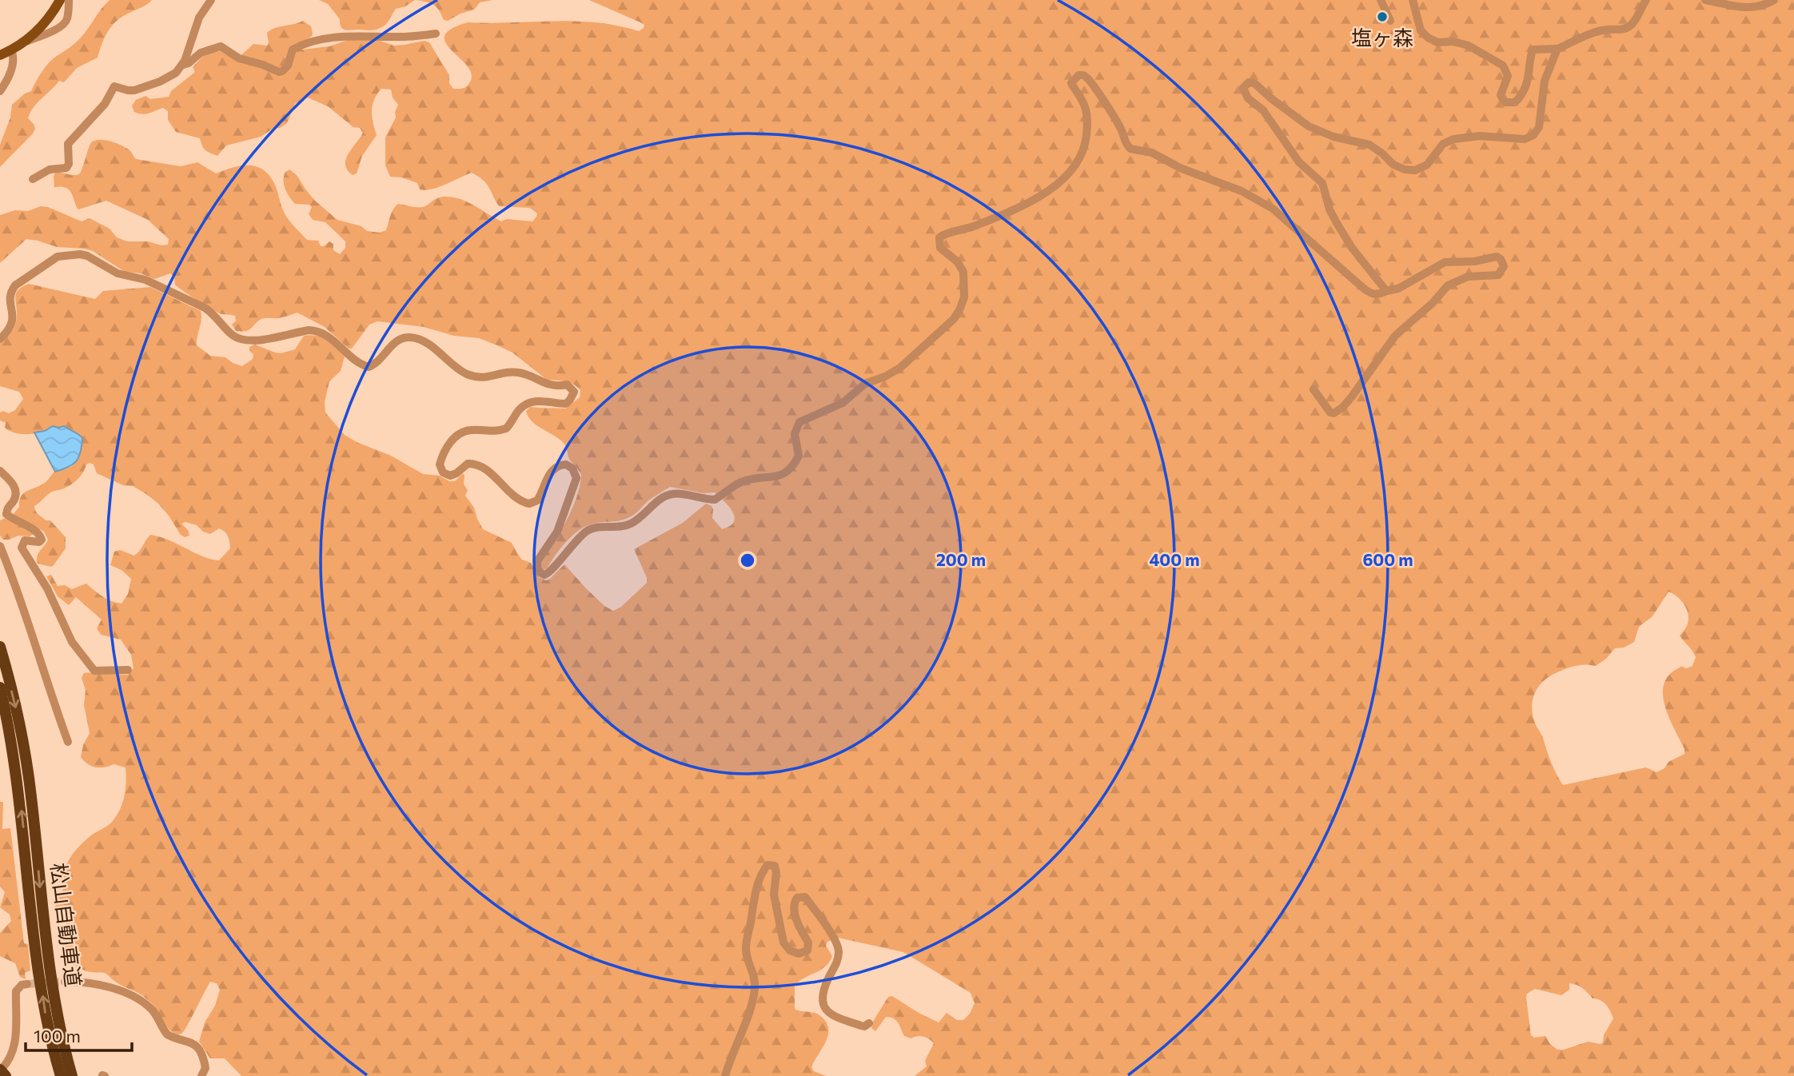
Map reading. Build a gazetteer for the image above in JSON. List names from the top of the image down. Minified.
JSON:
{"streets":{"highway":["松山自動車道"]},"places":["塩ヶ森"],"scale_bar":"100 m","rings":["200 m","400 m","600 m"]}
